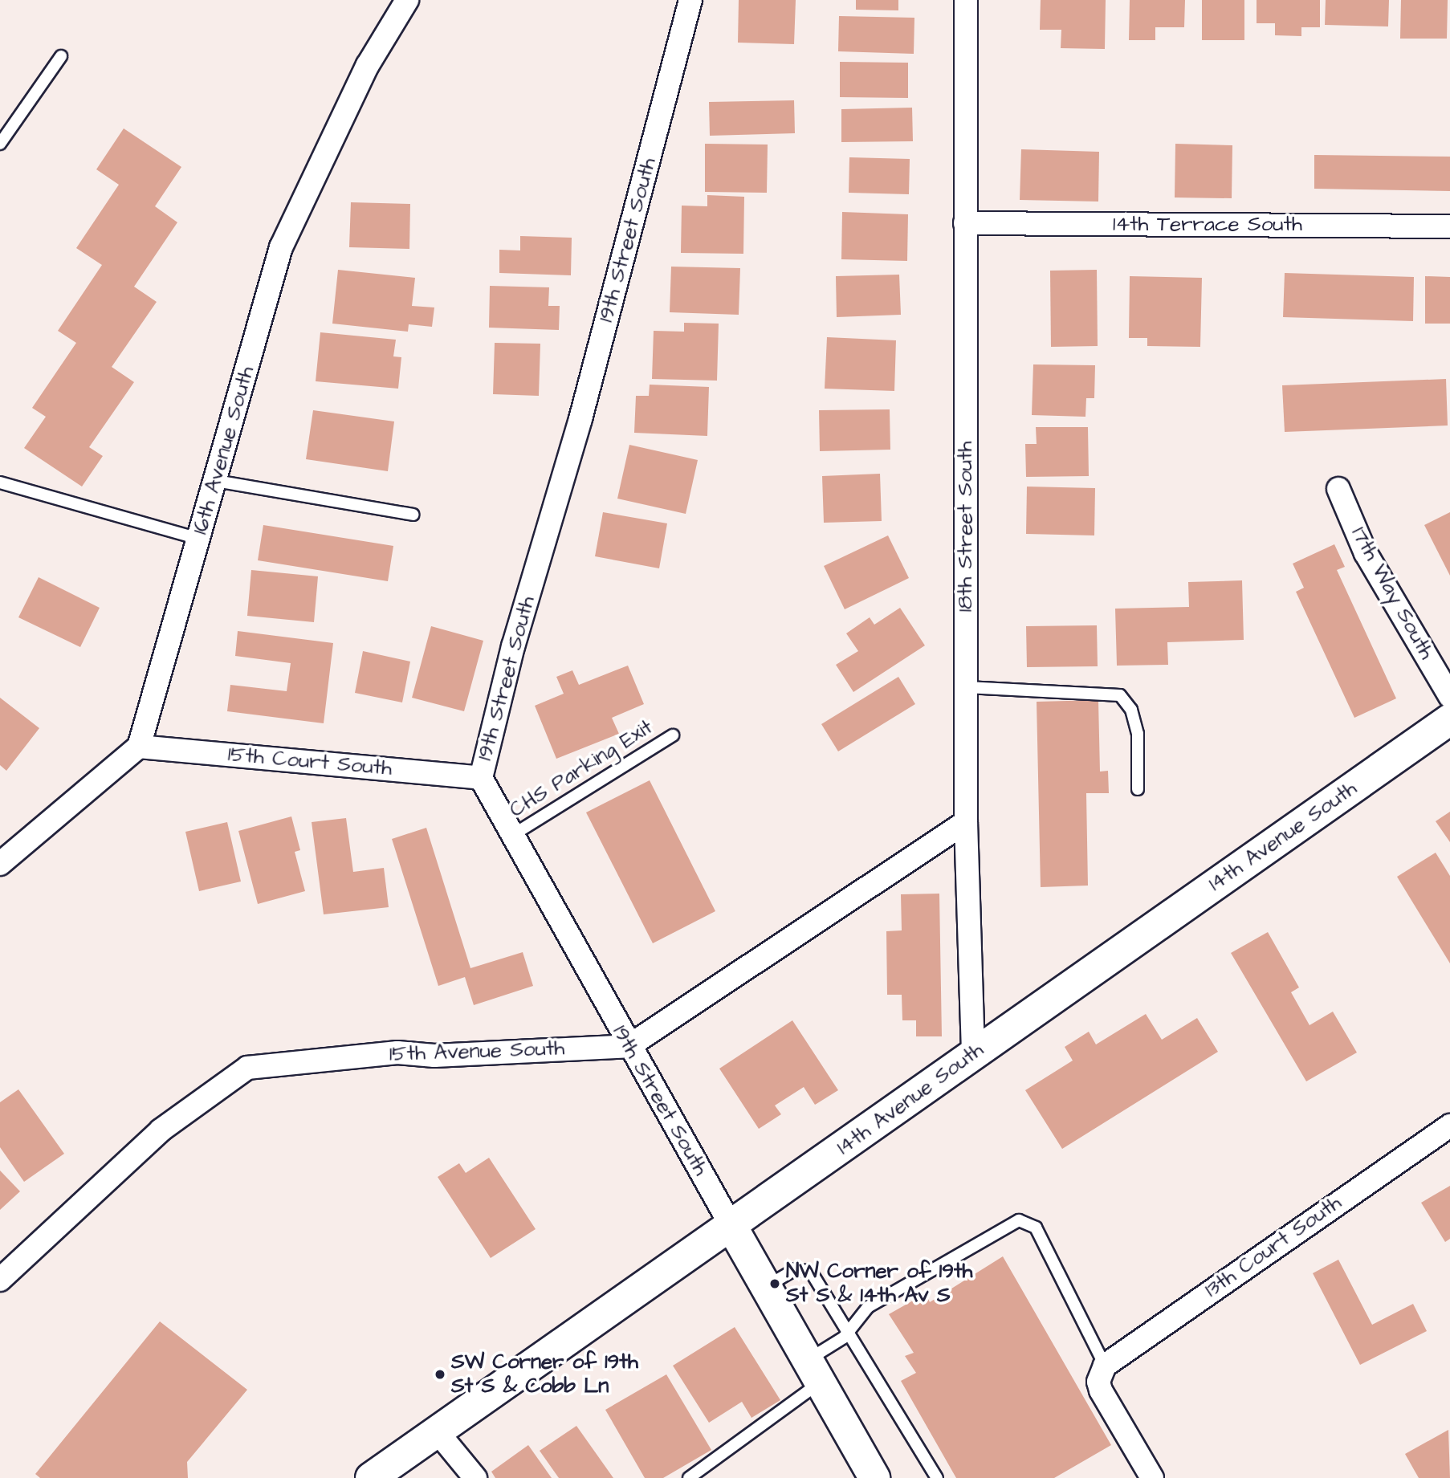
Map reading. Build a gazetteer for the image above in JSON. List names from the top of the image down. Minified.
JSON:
{"streets":{"street":["14th Terrace South","19th Street South","16th Avenue South","18th Street South","17th Way South","15th Court South","14th Avenue South","15th Avenue South","13th Court South"],"lane":["CHS Parking Exit"]},"crossings":[["14th Terrace South","18th Street South"],["19th Street South","15th Court South"],["19th Street South","CHS Parking Exit"],["19th Street South","14th Avenue South"],["19th Street South","15th Avenue South"],["16th Avenue South","15th Court South"],["18th Street South","14th Avenue South"]],"places":["NW Corner of 19th St S & 14th Av S","SW Corner of 19th St S & Cobb Ln"]}
